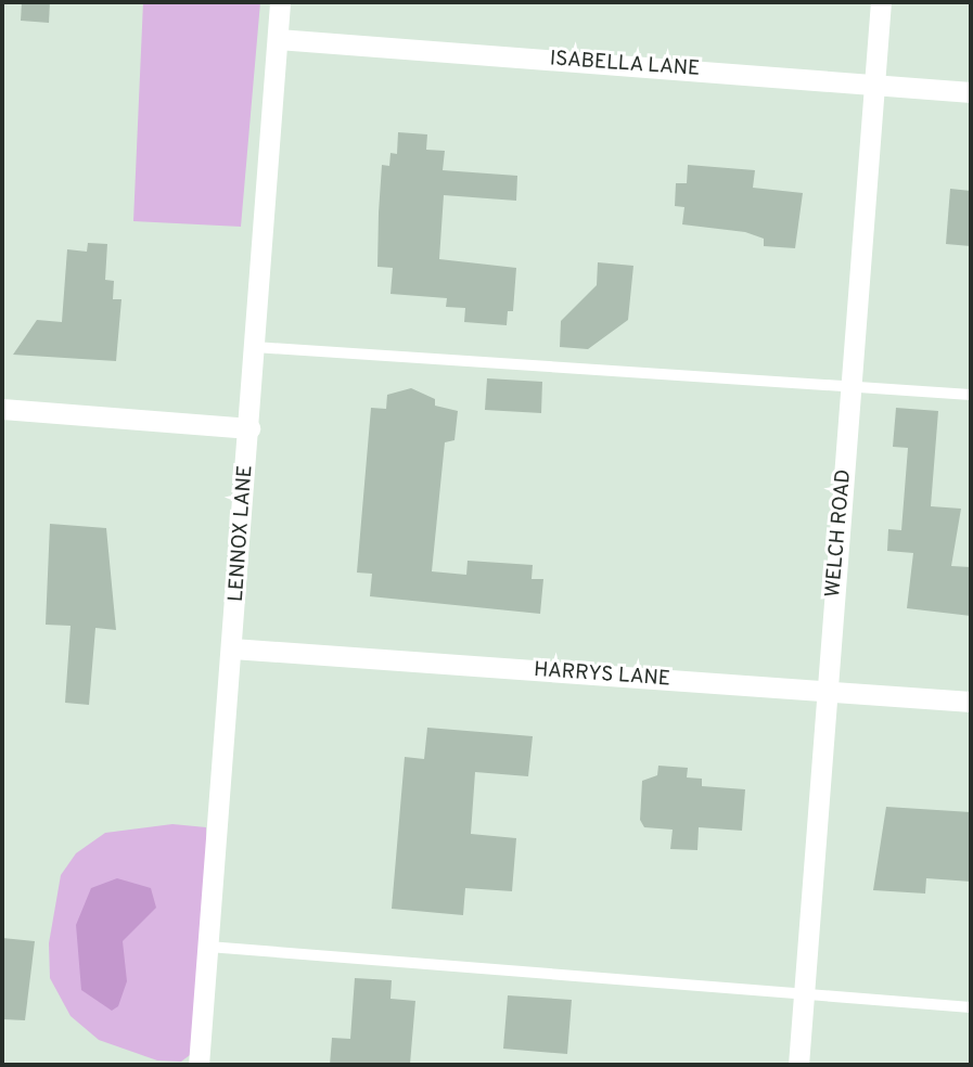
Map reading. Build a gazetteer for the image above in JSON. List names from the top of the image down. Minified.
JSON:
{"streets":{"street":["ISABELLA LANE","LENNOX LANE","WELCH ROAD","HARRYS LANE"]},"crossings":[["ISABELLA LANE","LENNOX LANE"],["ISABELLA LANE","WELCH ROAD"],["LENNOX LANE","HARRYS LANE"],["WELCH ROAD","HARRYS LANE"]]}
